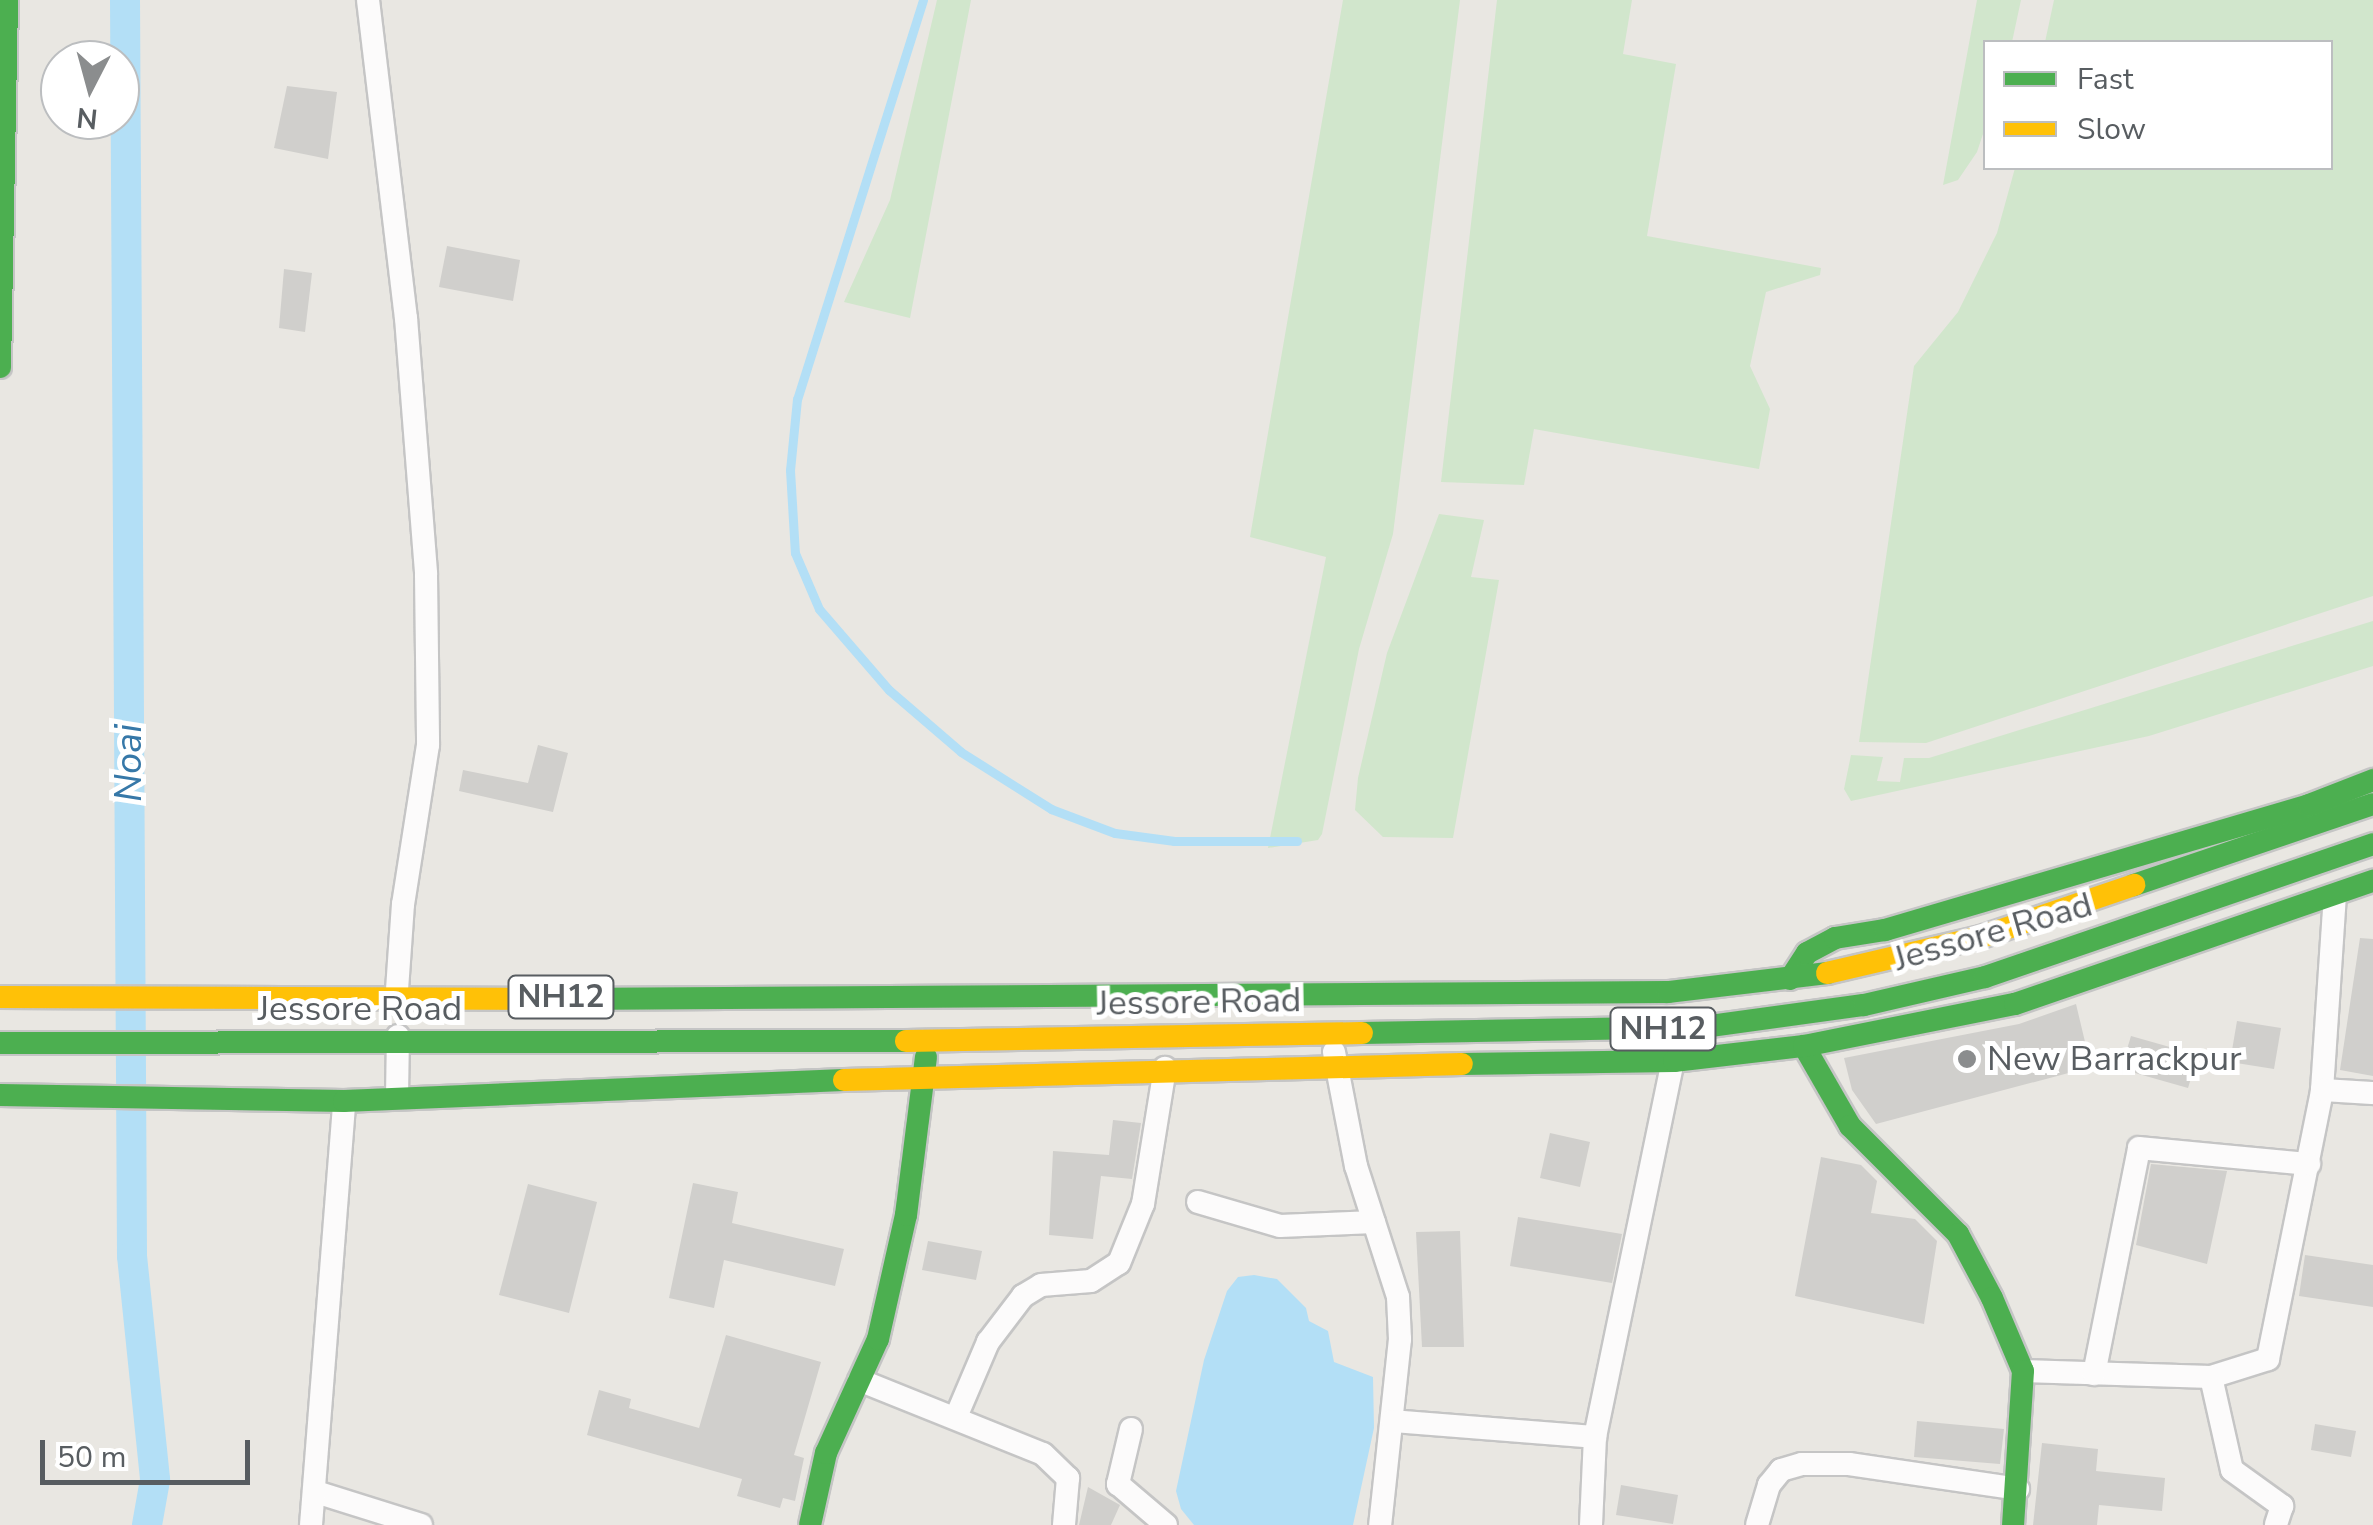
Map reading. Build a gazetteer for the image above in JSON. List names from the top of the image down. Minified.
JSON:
{"streets":{"main road":["Jessore Road","NH12"]},"water":["Noai"],"places":["New Barrackpur"],"legend":["Fast","Slow"],"scale_bar":"50 m","north":"bottom"}
